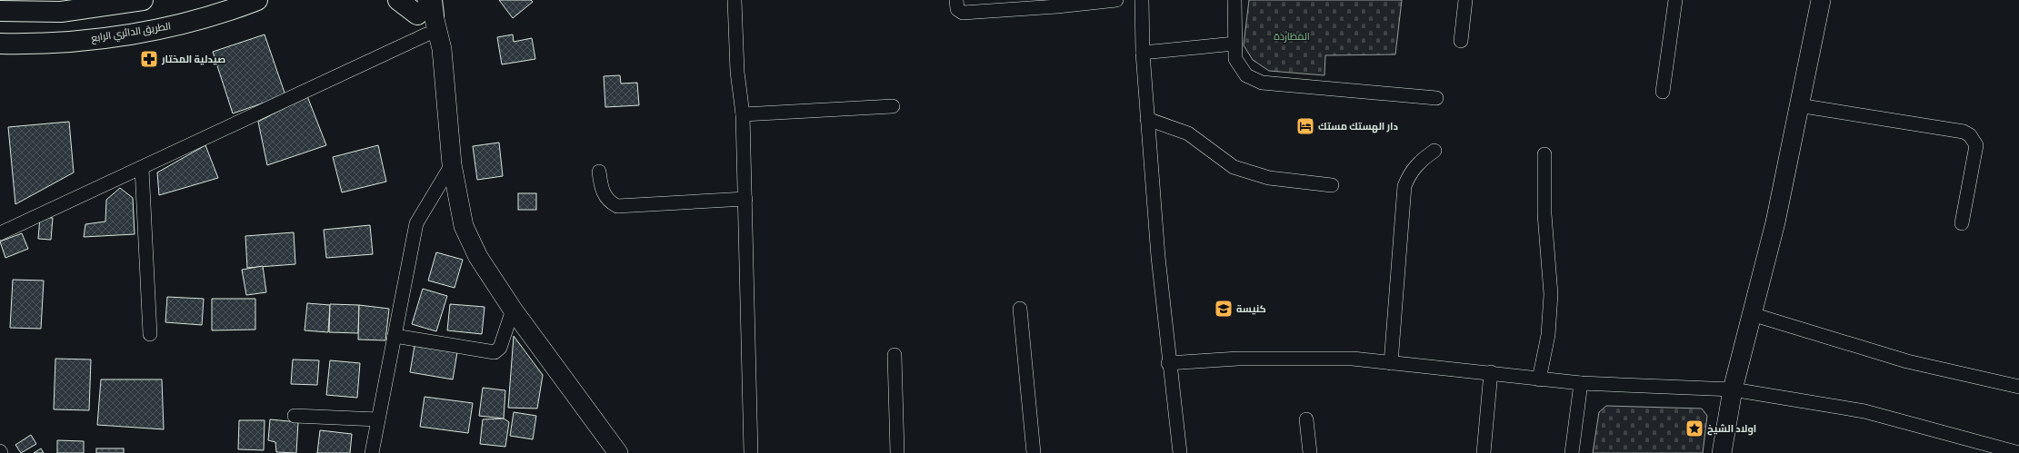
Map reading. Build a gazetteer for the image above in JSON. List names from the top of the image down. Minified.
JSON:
{"streets":{"main road":["الطريق الدائري الرابع"]},"parks":["المَطَارْدَة"],"places":{"pharmacy":["صيدلية المختار"],"hotel":["دار الهستك مستك"],"school or university":["كنيسة"],"place":["اولاد الشيخ"]}}
